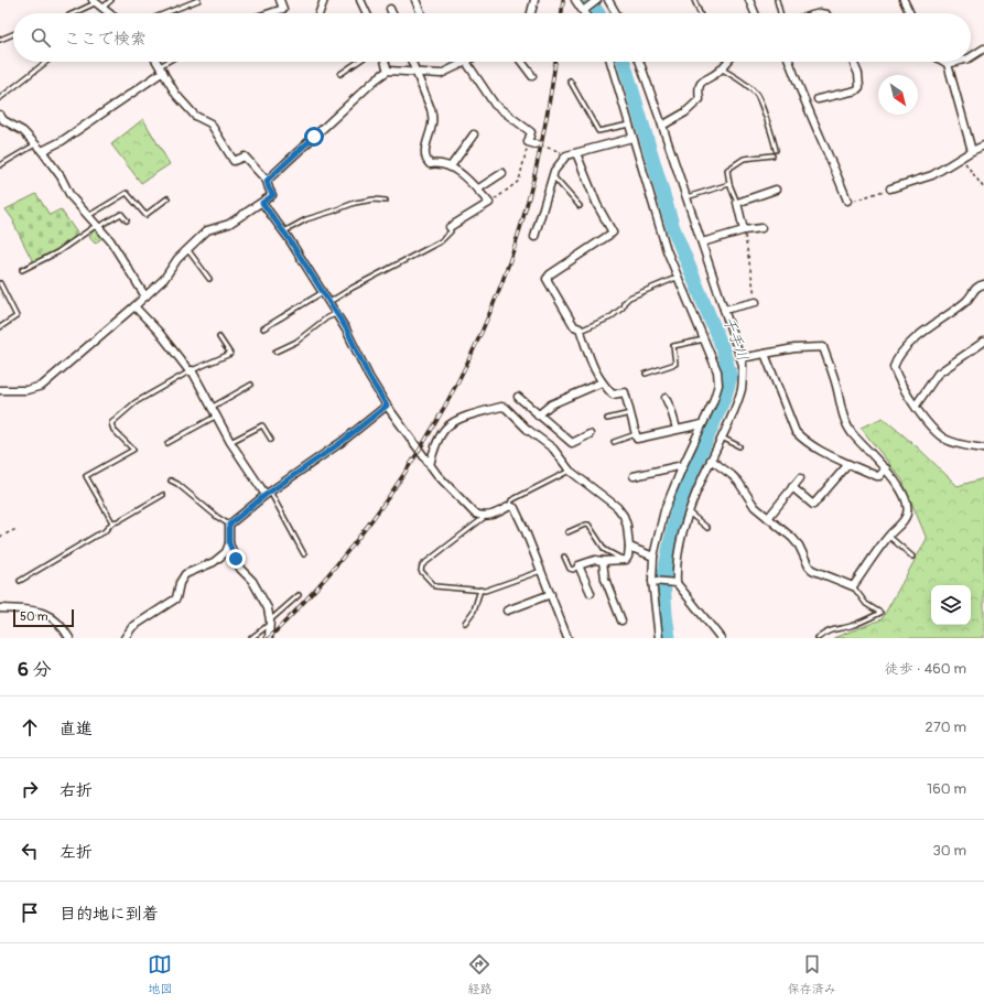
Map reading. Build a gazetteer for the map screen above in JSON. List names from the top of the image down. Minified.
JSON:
{"water":["千手川"],"scale_bar":"50 m","north":"bottom right","page":{"search":"ここで検索","scale":"50 m","heading":["6 分","徒歩 · 460 m"],"list":[["直進","270 m"],["右折","160 m"],["左折","30 m"],"目的地に到着"],"nav":["地図","経路","保存済み"]}}
